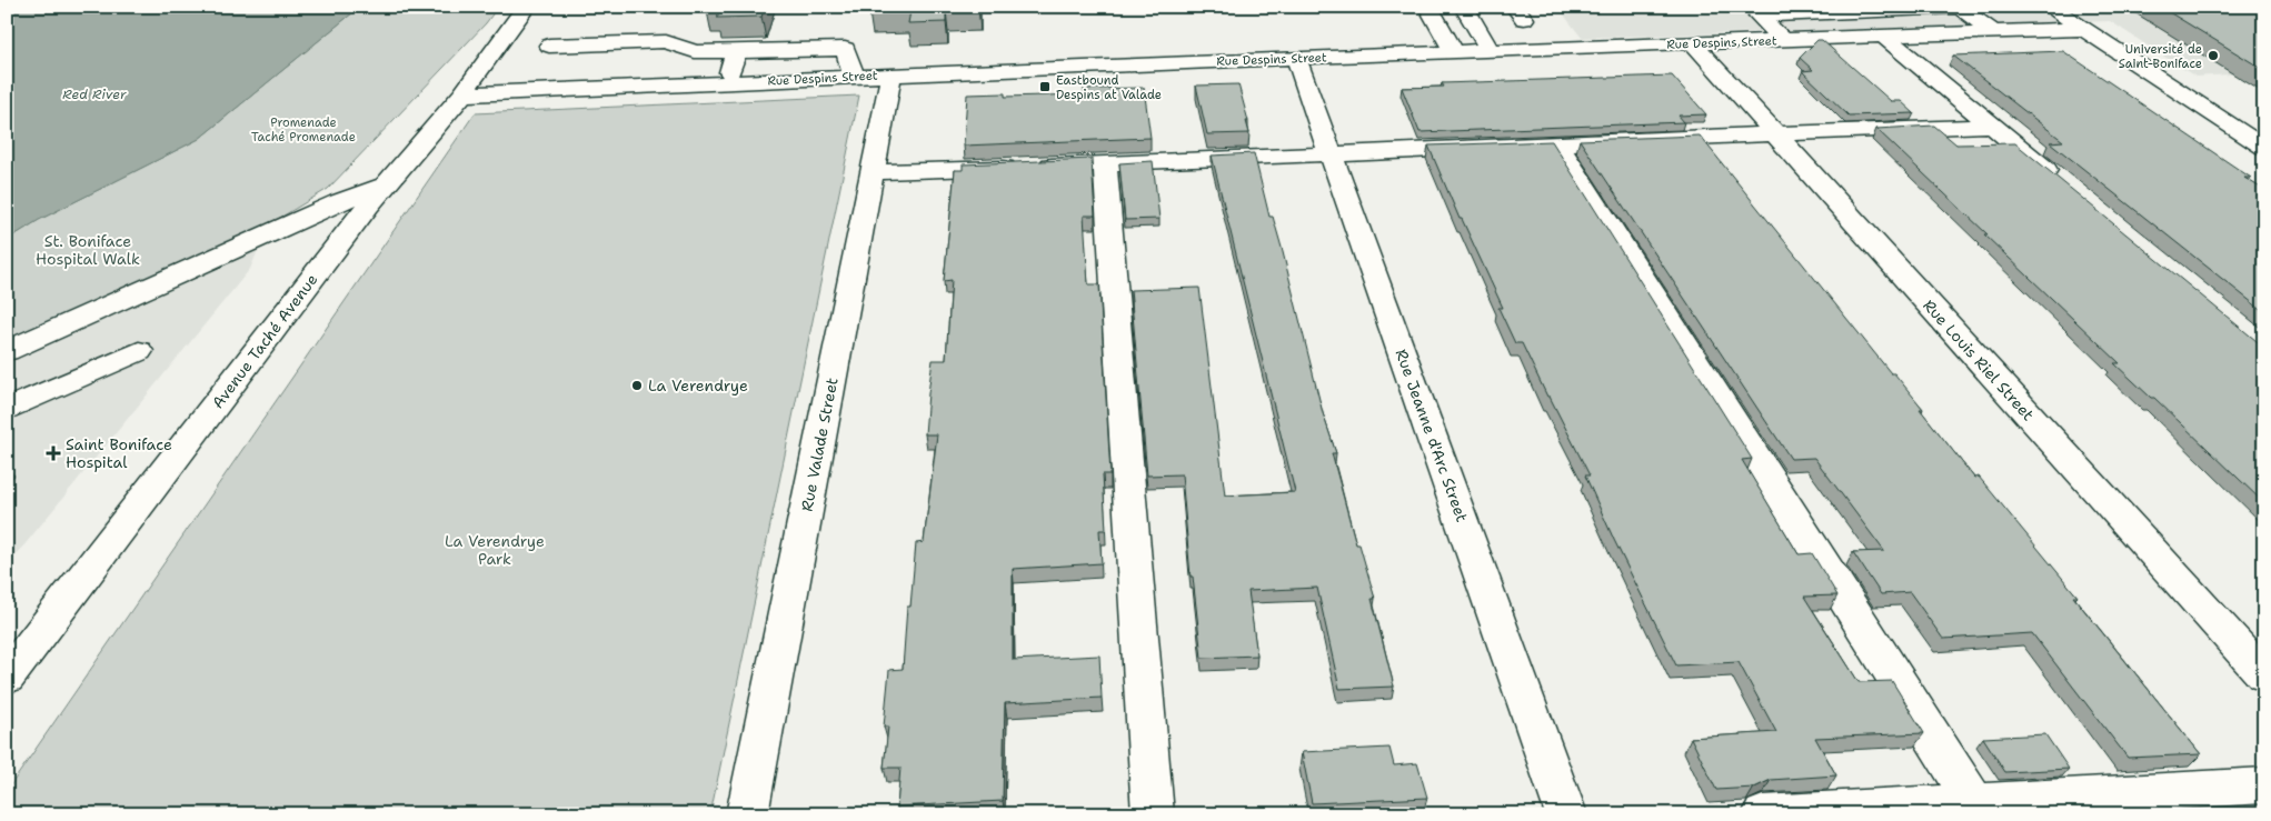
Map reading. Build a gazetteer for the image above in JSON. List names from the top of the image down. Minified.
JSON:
{"streets":{"street":["Rue Despins Street","Avenue Taché Avenue","Rue Louis Riel Street","Rue Jeanne d'Arc Street","Rue Valade Street"]},"crossings":[["Rue Despins Street","Avenue Taché Avenue"],["Rue Despins Street","Rue Louis Riel Street"],["Rue Despins Street","Rue Jeanne d'Arc Street"],["Rue Despins Street","Rue Valade Street"]],"water":["Red River"],"parks":["Promenade Taché Promenade","St. Boniface Hospital Walk","La Verendrye Park"],"places":{"other":["Université de Saint-Boniface","La Verendrye"],"transit":["Eastbound Despins at Valade"],"health":["Saint Boniface Hospital"]}}
